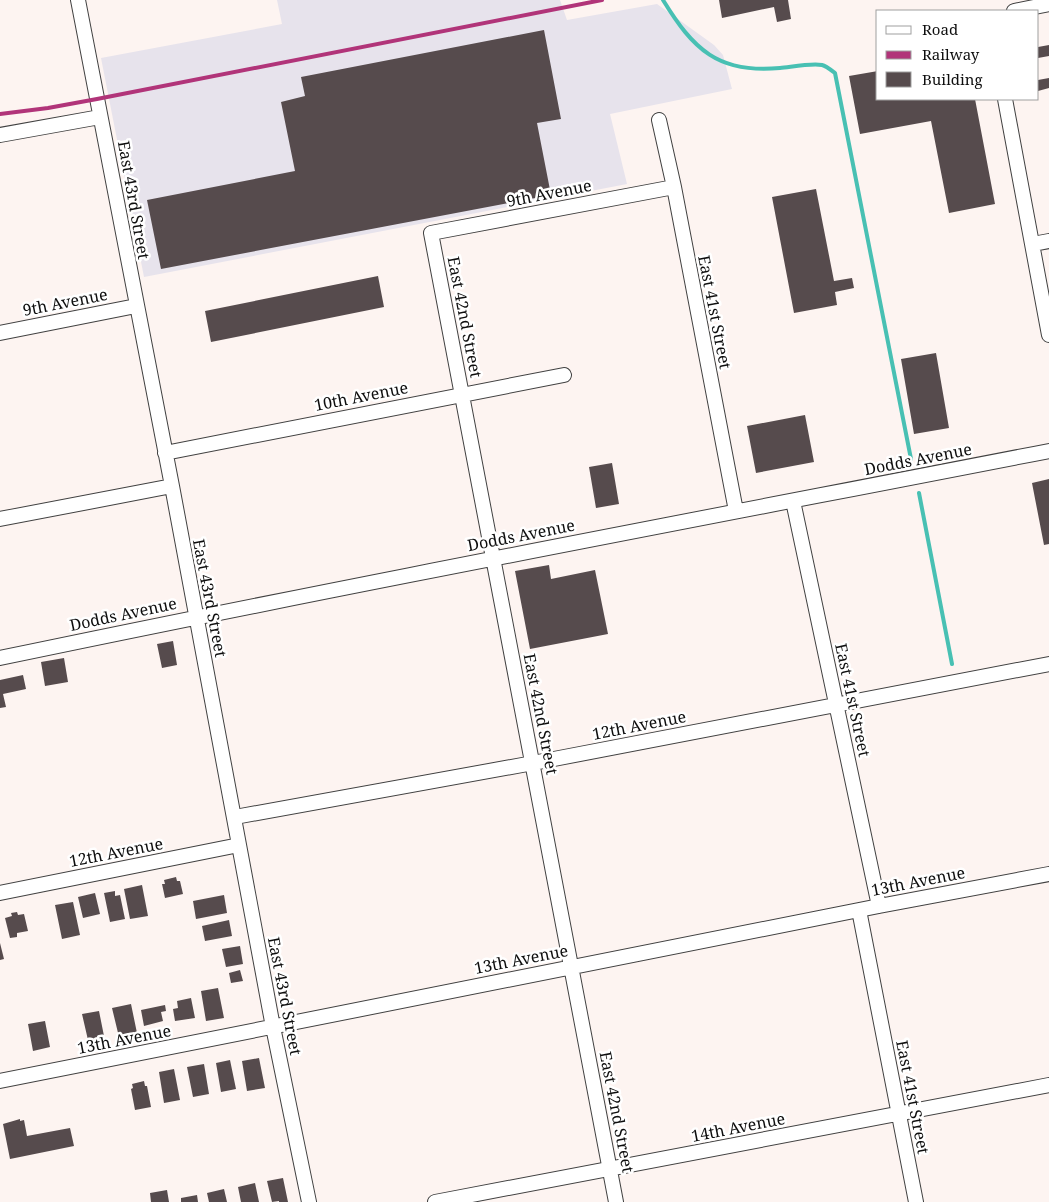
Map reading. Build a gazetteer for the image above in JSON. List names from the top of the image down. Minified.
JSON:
{"streets":{"street":["9th Avenue","East 43rd Street","East 41st Street","East 42nd Street","10th Avenue","Dodds Avenue","12th Avenue","13th Avenue","14th Avenue"]},"crossings":[["9th Avenue","East 43rd Street"],["9th Avenue","East 41st Street"],["9th Avenue","East 42nd Street"],["East 43rd Street","10th Avenue"],["East 43rd Street","Dodds Avenue"],["East 43rd Street","12th Avenue"],["East 43rd Street","13th Avenue"],["East 41st Street","Dodds Avenue"],["East 41st Street","12th Avenue"],["East 41st Street","13th Avenue"],["East 41st Street","14th Avenue"],["East 42nd Street","10th Avenue"],["East 42nd Street","Dodds Avenue"],["East 42nd Street","12th Avenue"],["East 42nd Street","13th Avenue"],["East 42nd Street","14th Avenue"]],"legend":["Road","Railway","Building"]}
